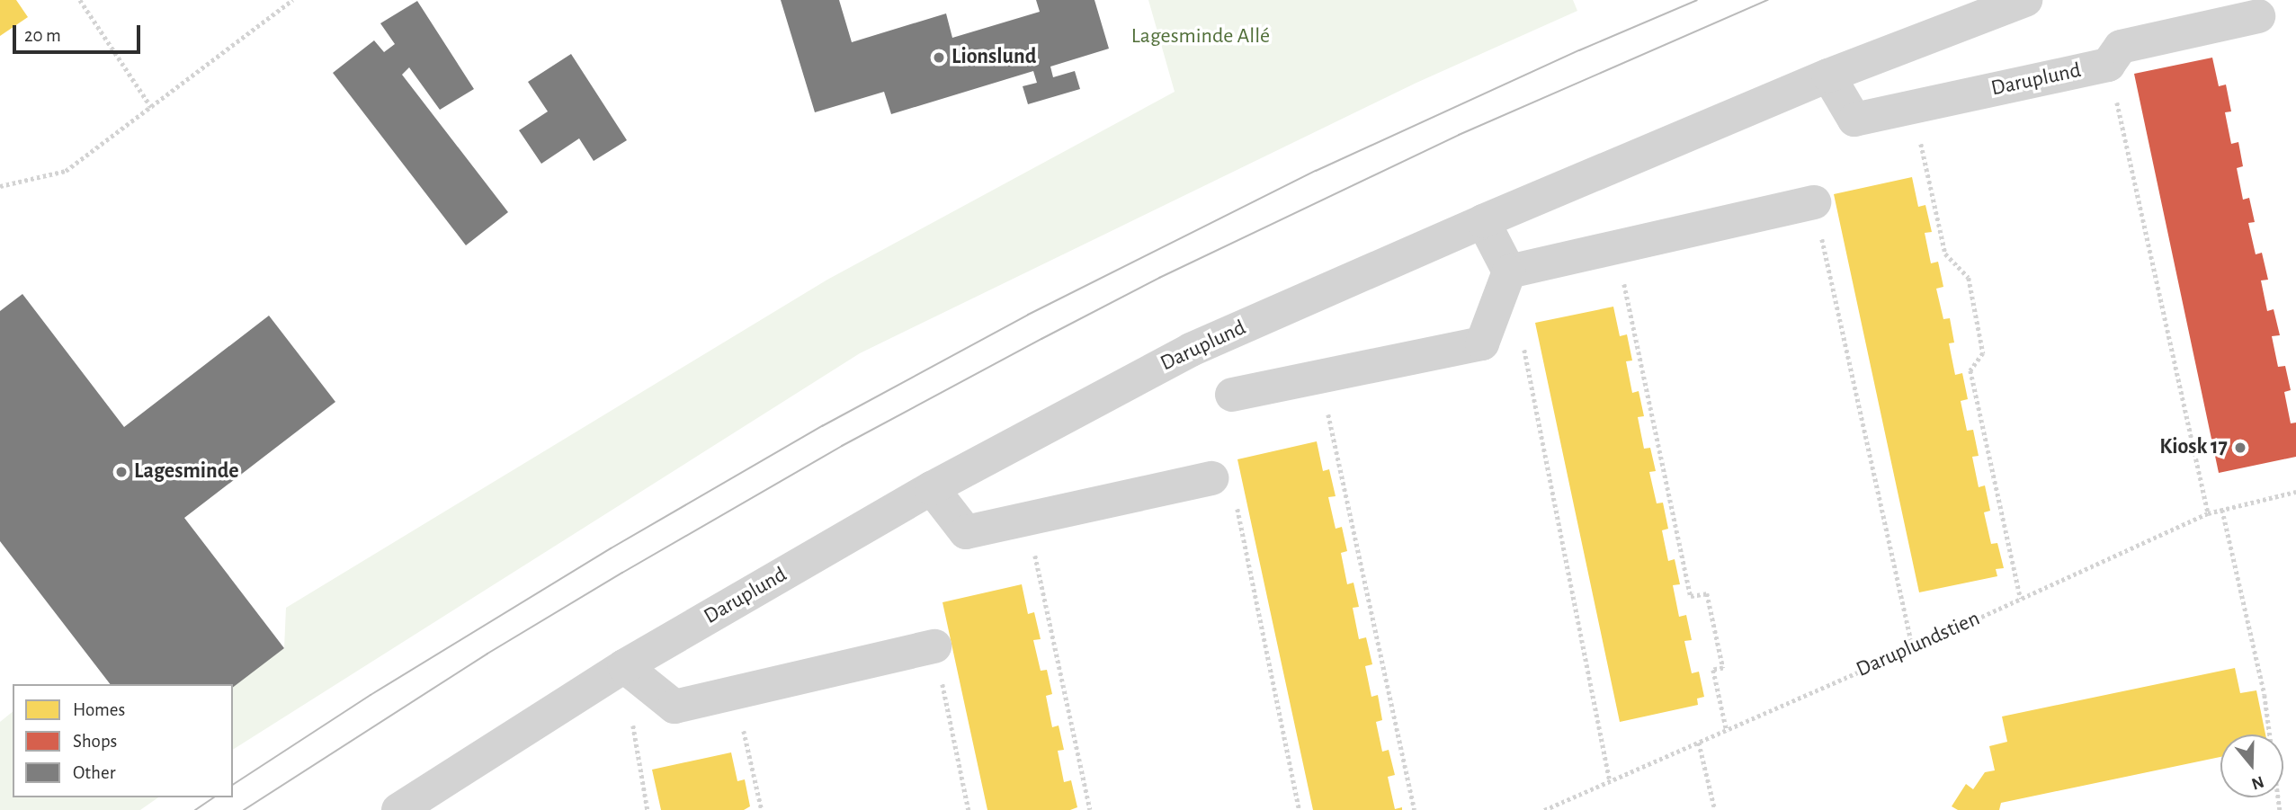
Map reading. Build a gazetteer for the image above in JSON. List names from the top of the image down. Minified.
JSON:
{"streets":{"street":["Daruplund"],"path":["Daruplundstien"]},"parks":["Lagesminde Allé"],"places":["Lionslund","Kiosk 17","Lagesminde"],"legend":["Homes","Shops","Other"],"scale_bar":"20 m","north":"bottom"}
